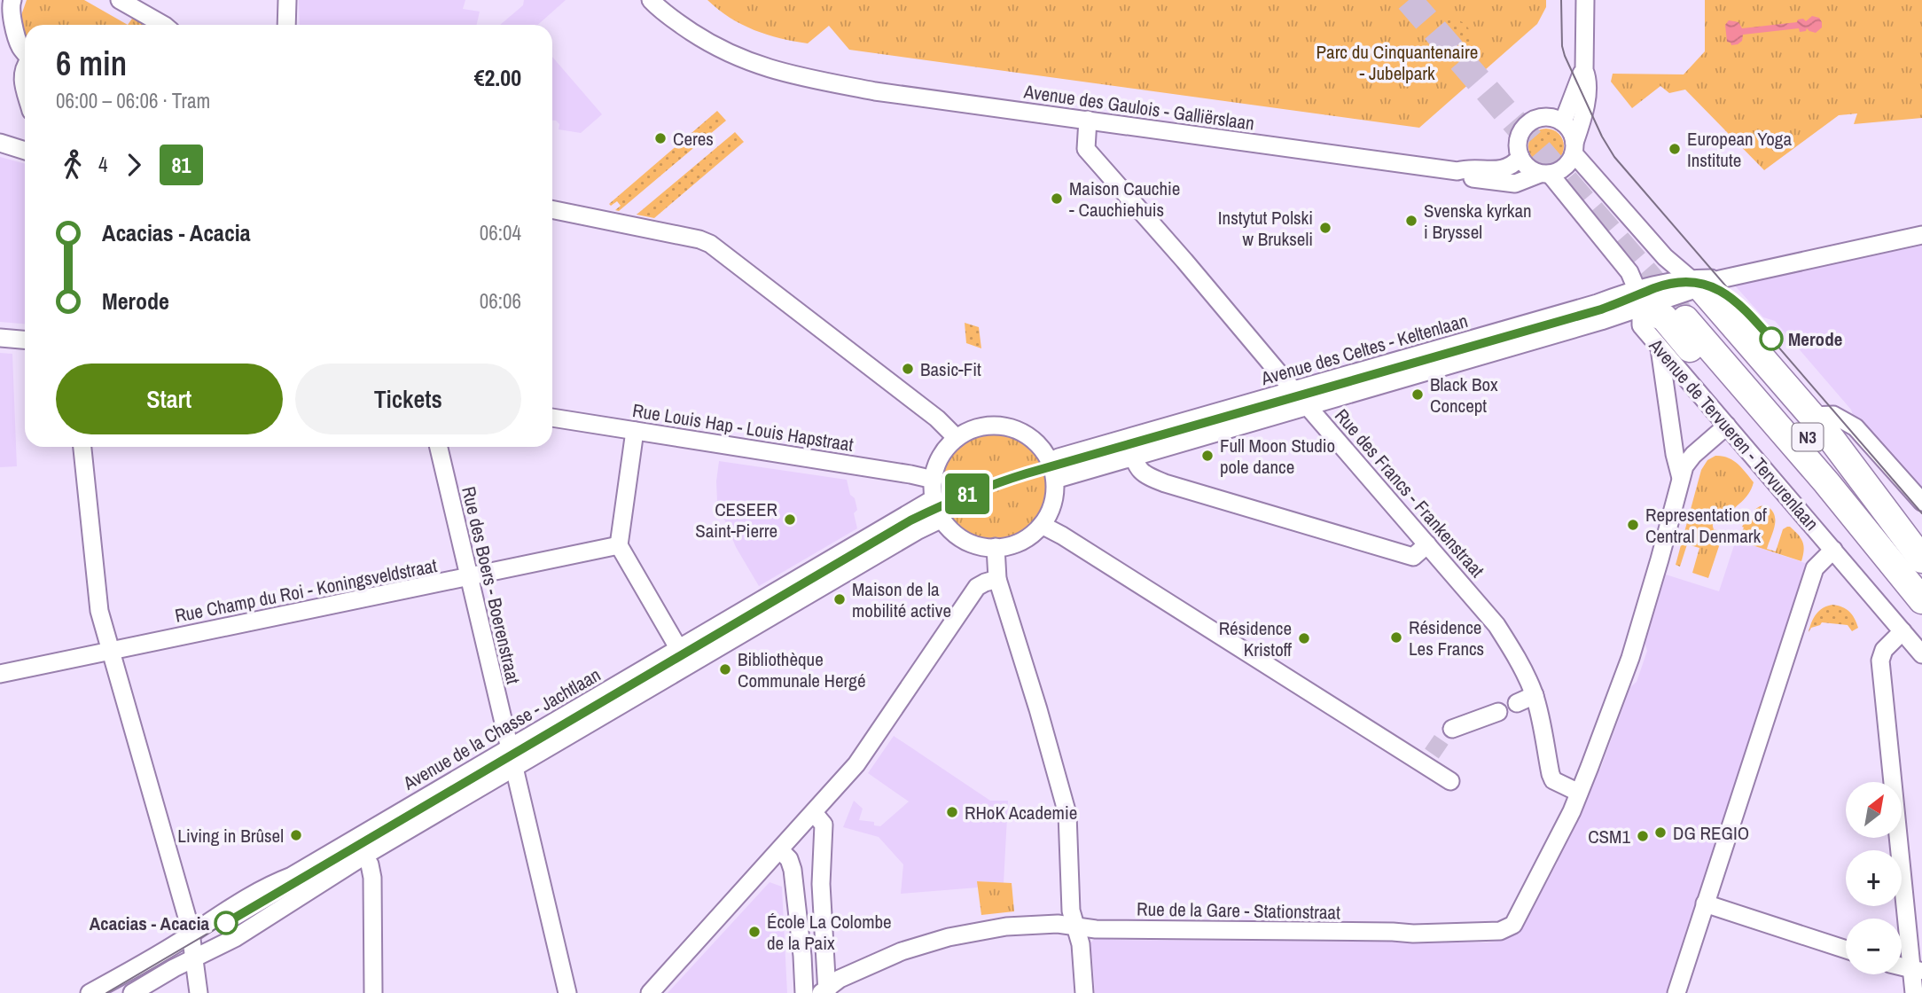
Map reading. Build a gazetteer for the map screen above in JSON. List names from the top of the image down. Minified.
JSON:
{"streets":{"highway":["Avenue de Tervueren - Tervurenlaan","N3"],"street":["Avenue des Gaulois - Galliërslaan","Avenue des Celtes - Keltenlaan","Rue Louis Hap - Louis Hapstraat","Rue des Francs - Frankenstraat","Rue des Boers - Boerenstraat","Rue Champ du Roi - Koningsveldstraat","Avenue de la Chasse - Jachtlaan","Rue de la Gare - Stationstraat"]},"crossings":[["Avenue des Gaulois - Galliërslaan","Avenue de Tervueren - Tervurenlaan"],["Avenue des Gaulois - Galliërslaan","Rue des Francs - Frankenstraat"],["Avenue des Celtes - Keltenlaan","Rue Louis Hap - Louis Hapstraat"],["Avenue des Celtes - Keltenlaan","Avenue de Tervueren - Tervurenlaan"],["Avenue des Celtes - Keltenlaan","Rue des Francs - Frankenstraat"],["Avenue des Celtes - Keltenlaan","Avenue de la Chasse - Jachtlaan"],["Rue Louis Hap - Louis Hapstraat","Avenue de la Chasse - Jachtlaan"],["Rue des Francs - Frankenstraat","Rue de la Gare - Stationstraat"],["Rue des Boers - Boerenstraat","Rue Champ du Roi - Koningsveldstraat"],["Rue des Boers - Boerenstraat","Avenue de la Chasse - Jachtlaan"]],"parks":["Parc du Cinquantenaire - Jubelpark"],"places":["Ceres","European Yoga Institute","Maison Cauchie - Cauchiehuis","Svenska kyrkan i Bryssel","Instytut Polski w Brukseli","Merode","Basic-Fit","Black Box Concept","Full Moon Studio pole dance","CESEER Saint-Pierre","Representation of Central Denmark","Maison de la mobilité active","Résidence Les Francs","Résidence Kristoff","Bibliothèque Communale Hergé","RHoK Academie","DG REGIO","Living in Brûsel","CSM1","Acacias - Acacia","École La Colombe de la Paix"],"lines":["tram line 81"],"north":"top right","page":{"on_map":"81","heading":["6 min","06:00 – 06:06 · Tram","€2.00"],"legs":["4","81"],"list":[{"name":"Acacias - Acacia","value":"06:04"},{"name":"Merode","value":"06:06"}],"buttons":["Start","Tickets"],"map_buttons":["+","−"]}}
